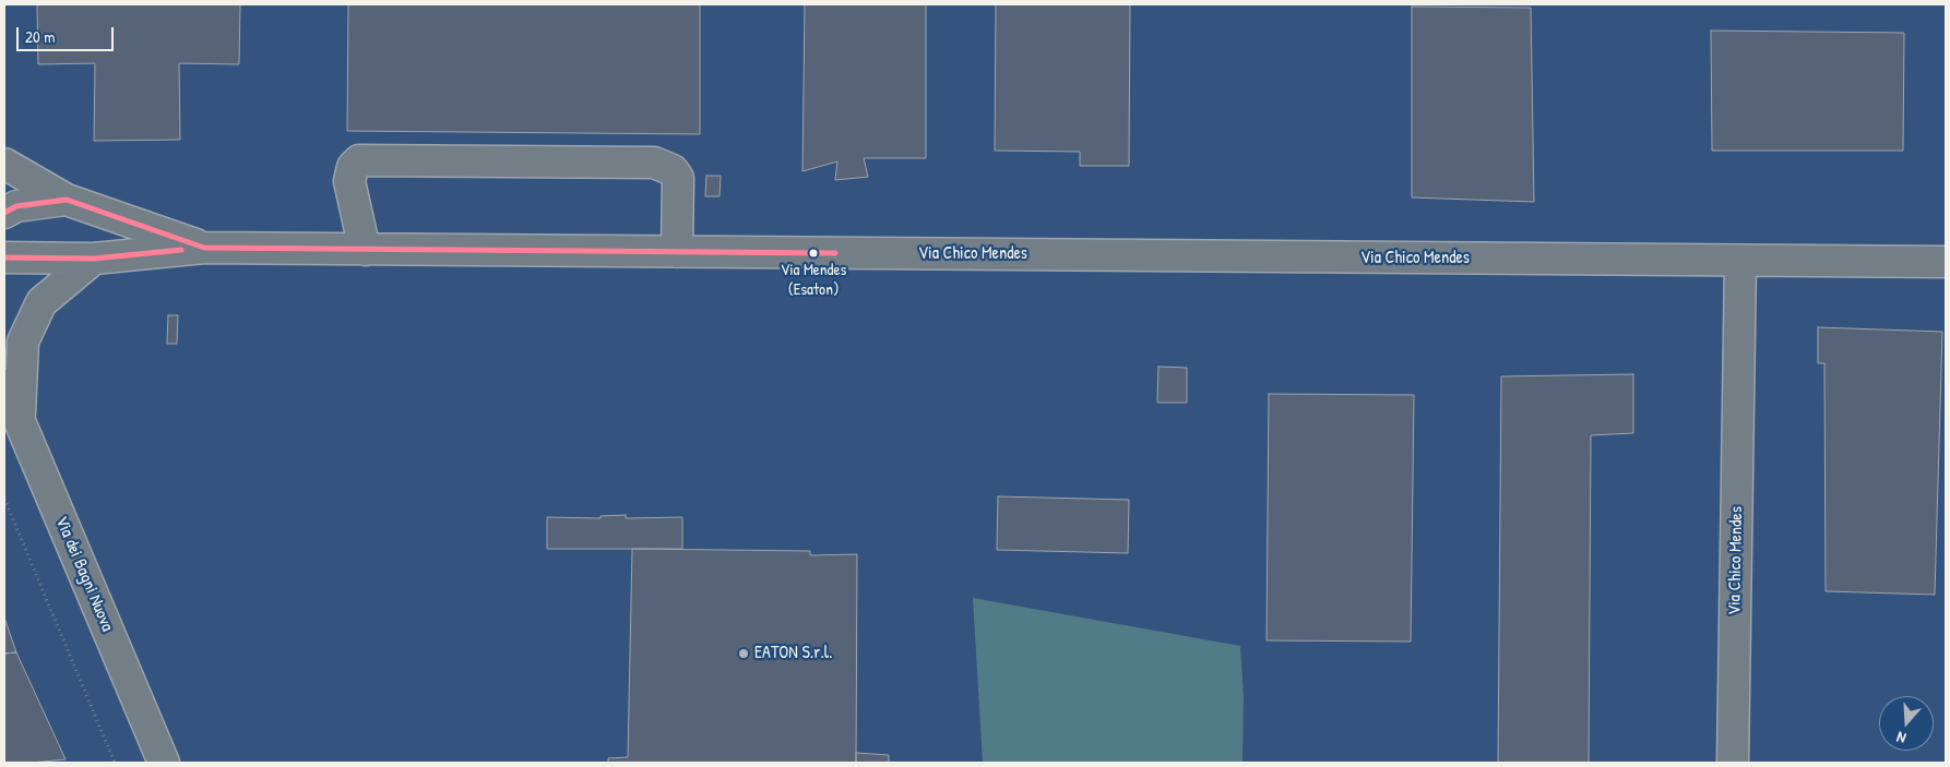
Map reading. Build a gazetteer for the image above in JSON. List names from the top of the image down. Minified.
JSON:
{"streets":{"street":["Via Chico Mendes","Via dei Bagni Nuova"]},"places":["Via Mendes (Esaton)","EATON S.r.l."],"scale_bar":"20 m","north":"bottom"}
